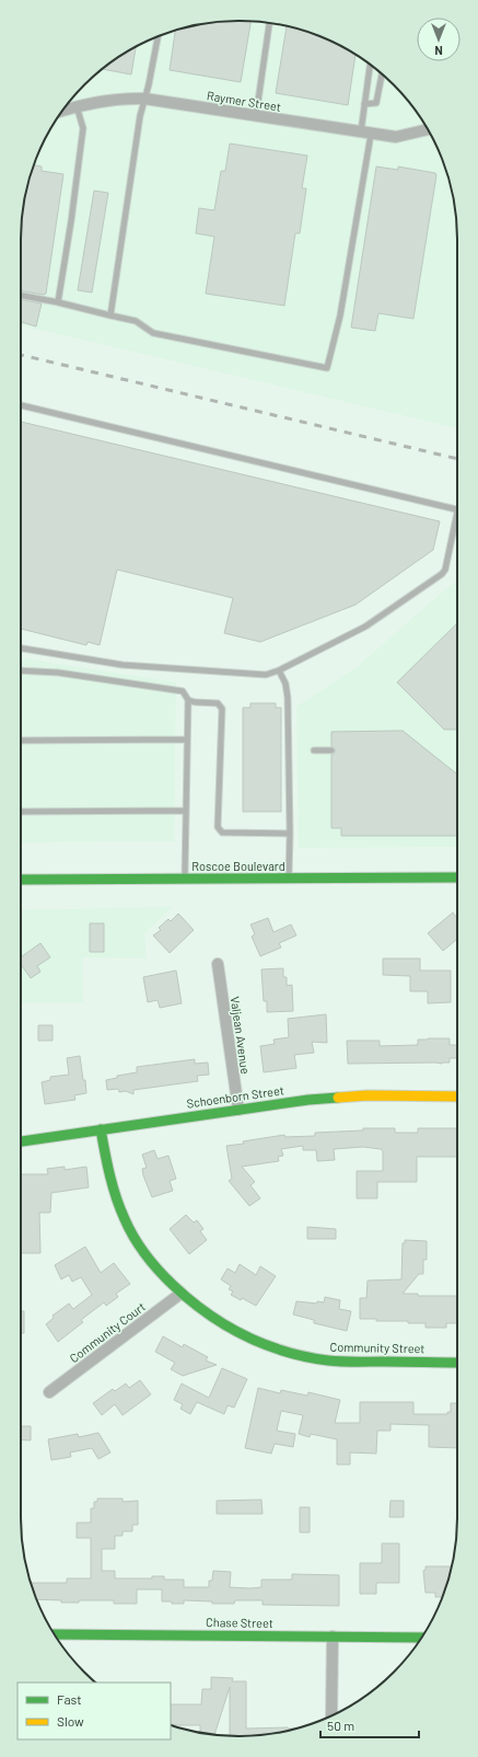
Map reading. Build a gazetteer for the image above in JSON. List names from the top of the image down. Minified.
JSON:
{"streets":{"street":["Raymer Street","Roscoe Boulevard","Valjean Avenue","Schoenborn Street","Community Court","Community Street","Chase Street"]},"crossings":[["Valjean Avenue","Schoenborn Street"],["Schoenborn Street","Community Street"],["Community Court","Community Street"]],"legend":["Fast","Slow"],"scale_bar":"50 m","north":"bottom"}
